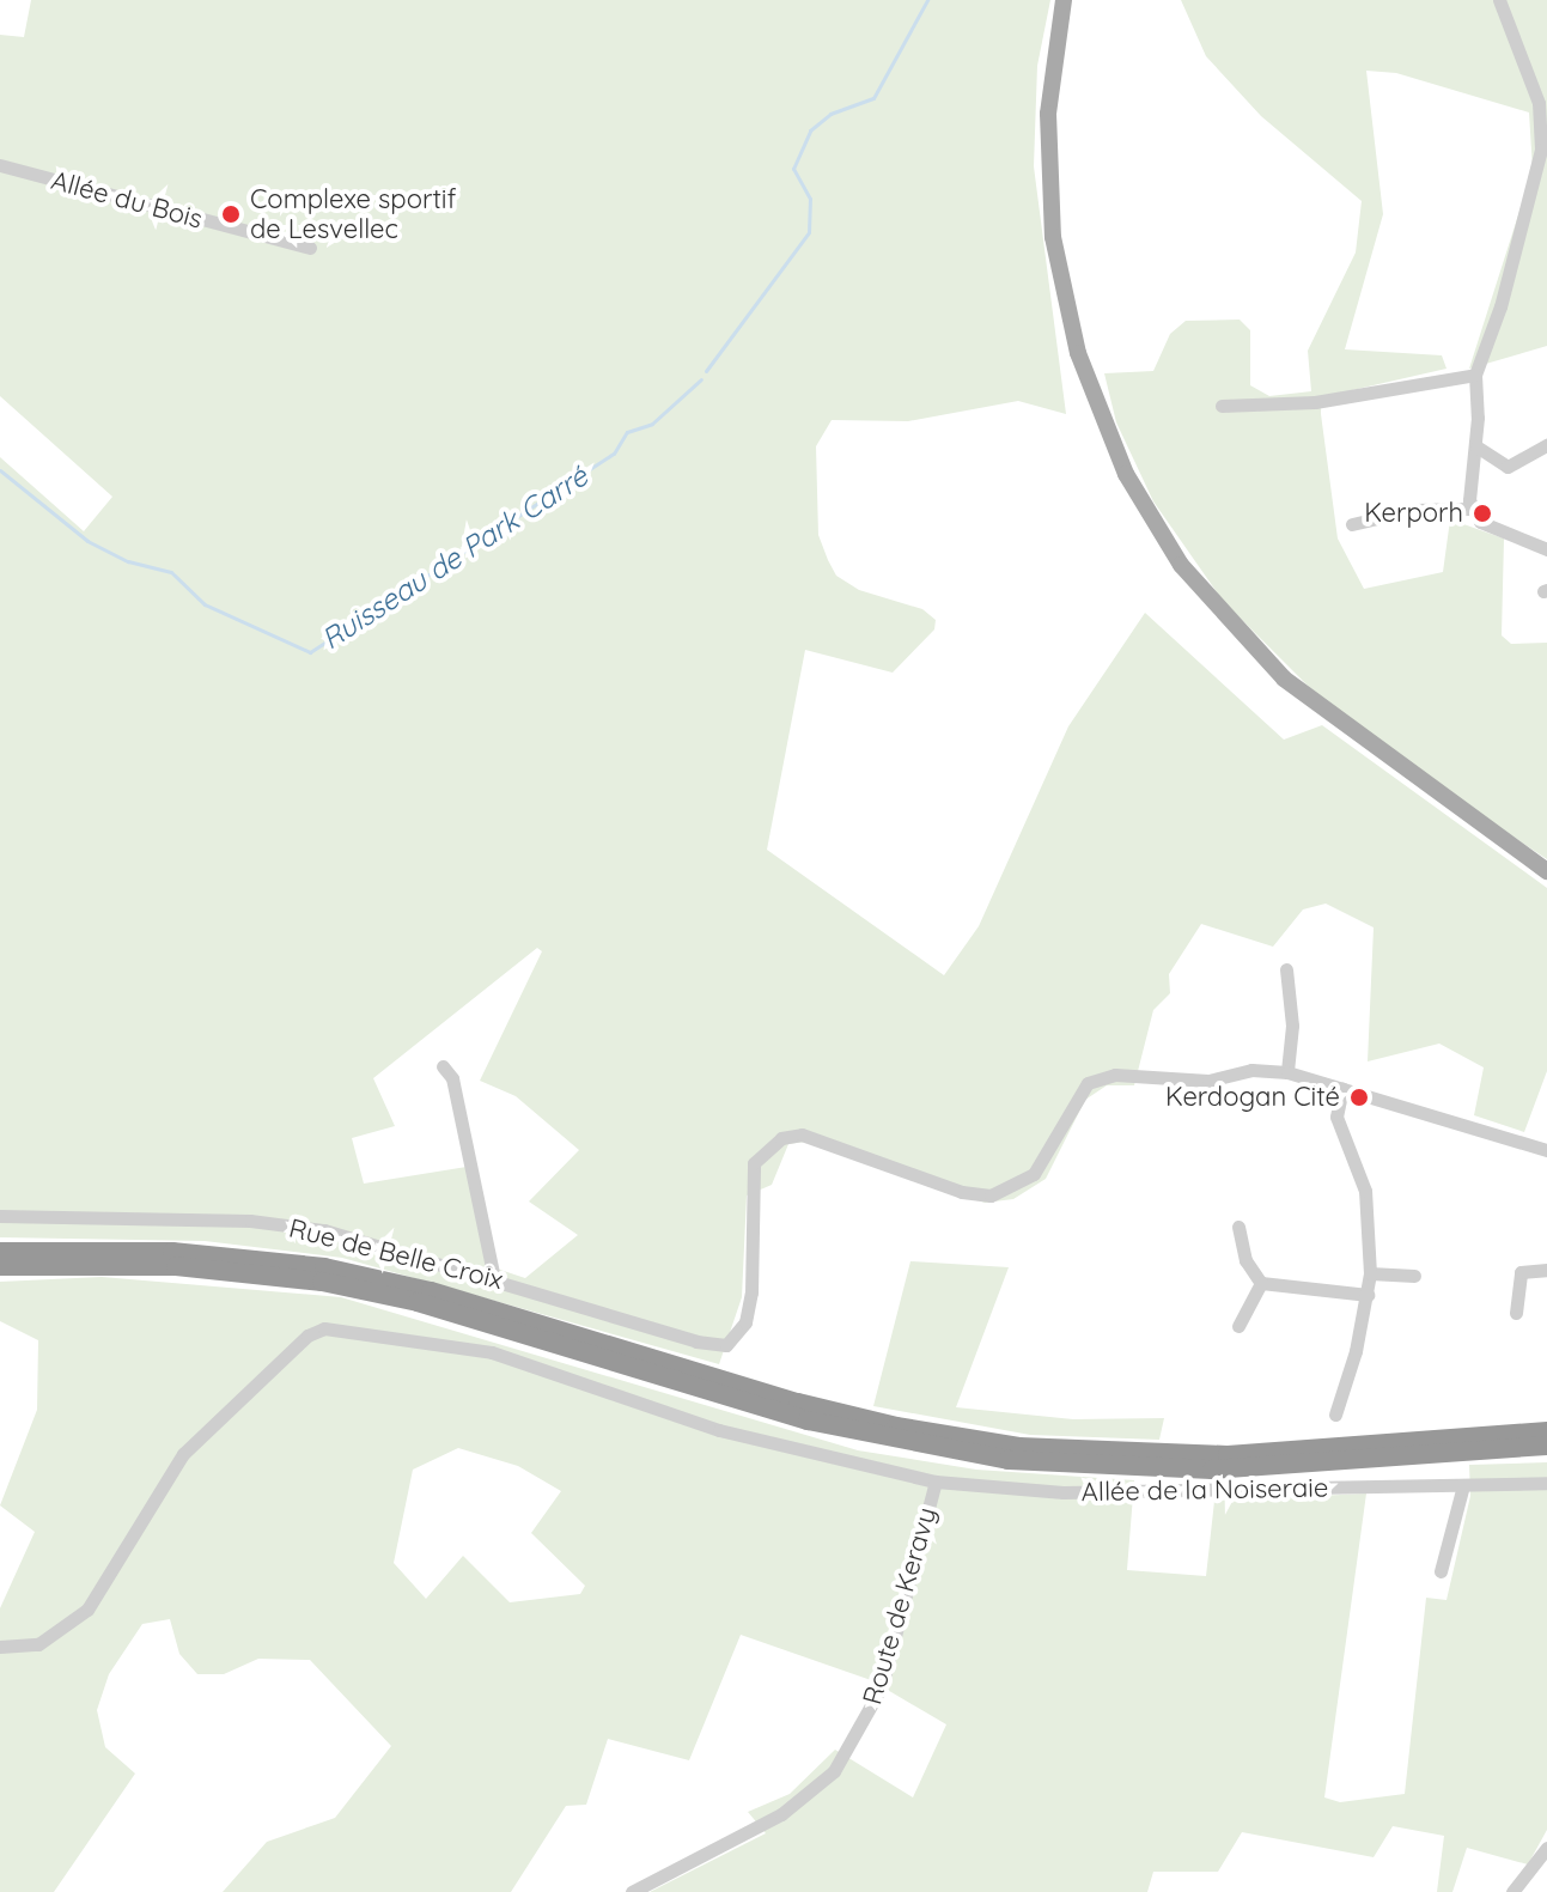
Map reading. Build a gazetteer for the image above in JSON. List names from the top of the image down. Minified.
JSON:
{"streets":{"street":["Allée du Bois","Rue de Belle Croix","Allée de la Noiseraie","Route de Keravy"]},"crossings":[["Allée de la Noiseraie","Route de Keravy"]],"water":["Ruisseau de Park Carré"],"places":["Complexe sportif de Lesvellec","Kerporh","Kerdogan Cité"]}
